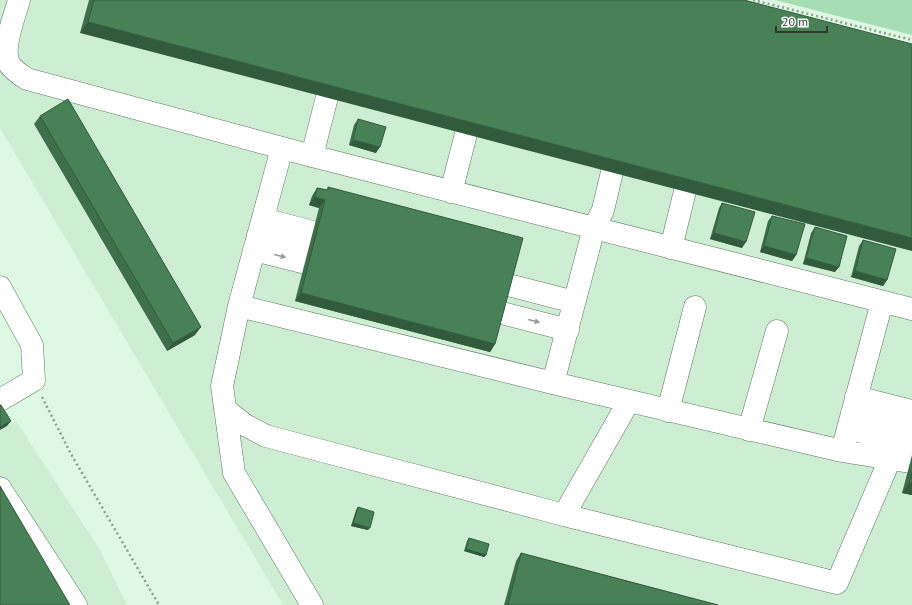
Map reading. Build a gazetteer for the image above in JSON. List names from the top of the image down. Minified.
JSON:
{"scale_bar":"20 m"}
